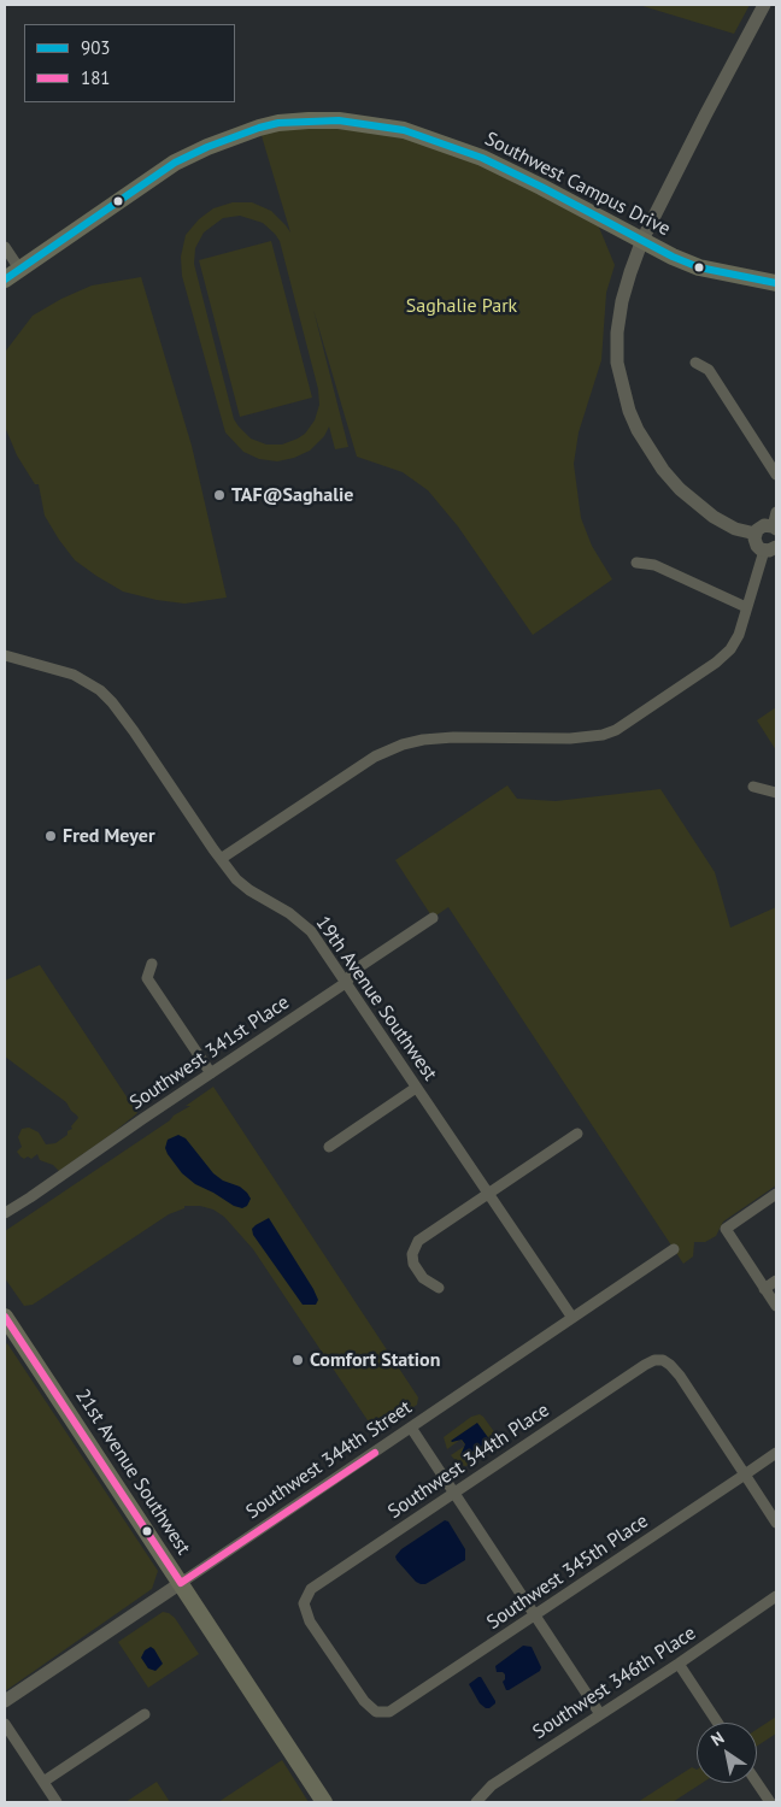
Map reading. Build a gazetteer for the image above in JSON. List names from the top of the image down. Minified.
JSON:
{"streets":{"main road":["Southwest Campus Drive","21st Avenue Southwest"],"street":["19th Avenue Southwest","Southwest 341st Place","Southwest 344th Street","Southwest 344th Place","Southwest 345th Place","Southwest 346th Place"]},"crossings":[["19th Avenue Southwest","Southwest 341st Place"],["19th Avenue Southwest","Southwest 344th Street"],["Southwest 344th Street","21st Avenue Southwest"],["Southwest 344th Place","Southwest 345th Place"]],"parks":["Saghalie Park"],"places":["TAF@Saghalie","Fred Meyer","Comfort Station"],"lines":["transit line 903","transit line 181"],"legend":["903","181"],"north":"top left"}
